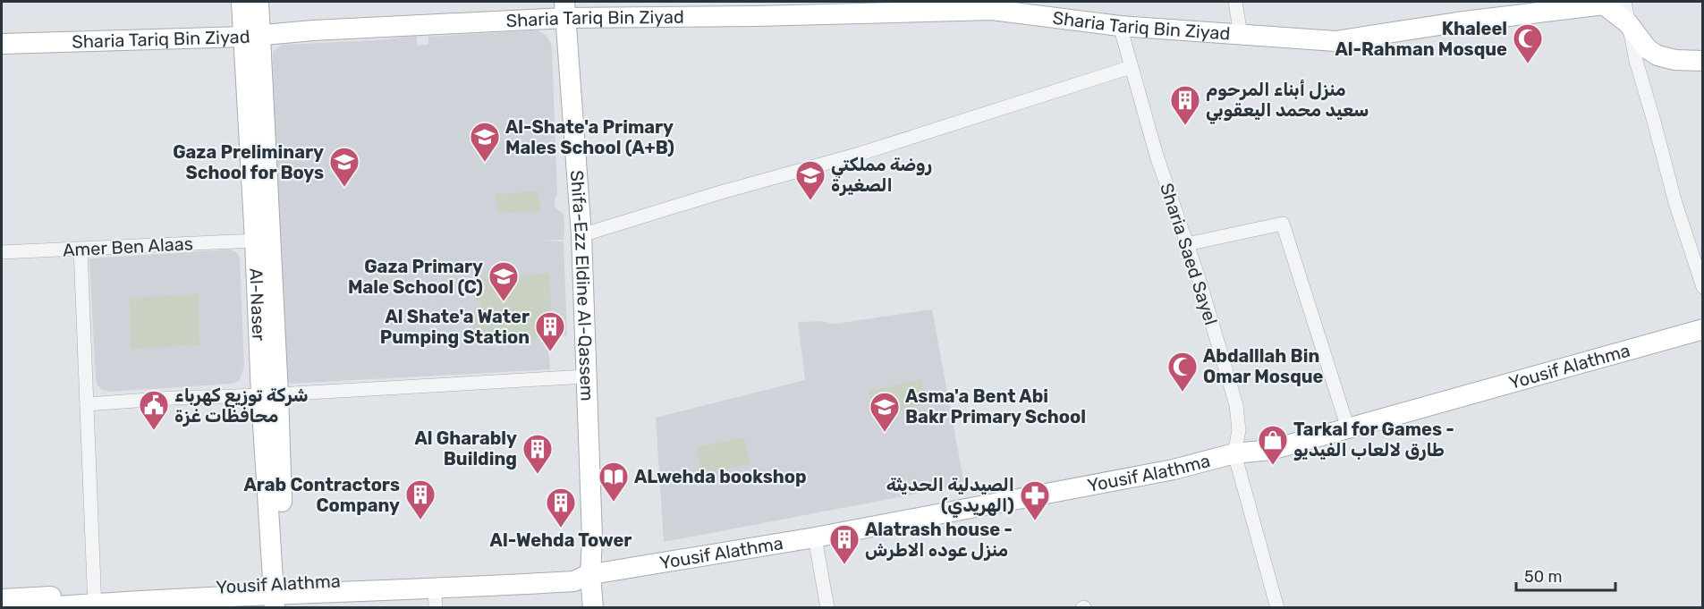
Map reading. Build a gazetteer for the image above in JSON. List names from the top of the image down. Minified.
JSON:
{"streets":{"main road":["Sharia Tariq Bin Ziyad","Shifa-Ezz Eldine Al-Qassem","Al-Naser","Yousif Alathma"],"street":["Amer Ben Alaas","Sharia Saed Sayel"]},"crossings":[["Sharia Tariq Bin Ziyad","Sharia Saed Sayel"],["Sharia Tariq Bin Ziyad","Shifa-Ezz Eldine Al-Qassem"],["Sharia Tariq Bin Ziyad","Al-Naser"],["Amer Ben Alaas","Al-Naser"],["Sharia Saed Sayel","Yousif Alathma"],["Shifa-Ezz Eldine Al-Qassem","Yousif Alathma"],["Al-Naser","Yousif Alathma"]],"places":{"mosque":["Khaleel Al-Rahman Mosque","Abdalllah Bin Omar Mosque"],"building":["منزل أبناء المرحوم سعيد محمد اليعقوبي","Al Shate'a Water Pumping Station","Al Gharably Building","Arab Contractors Company","Al-Wehda Tower","Alatrash house - منزل عوده الاطرش"],"school or university":["Al-Shate'a Primary Males School (A+B)","Gaza Preliminary School for Boys","روضة مملكتي الصغيرة","Gaza Primary Male School (C)","Asma'a Bent Abi Bakr Primary School"],"public building":["شركة توزيع كهرباء محافظات غزة"],"shop":["Tarkal for Games - طارق لالعاب الفيديو"],"library":["ALwehda bookshop"],"pharmacy":["الصيدلية الحديثة (الهريدي)"]},"scale_bar":"50 m"}
